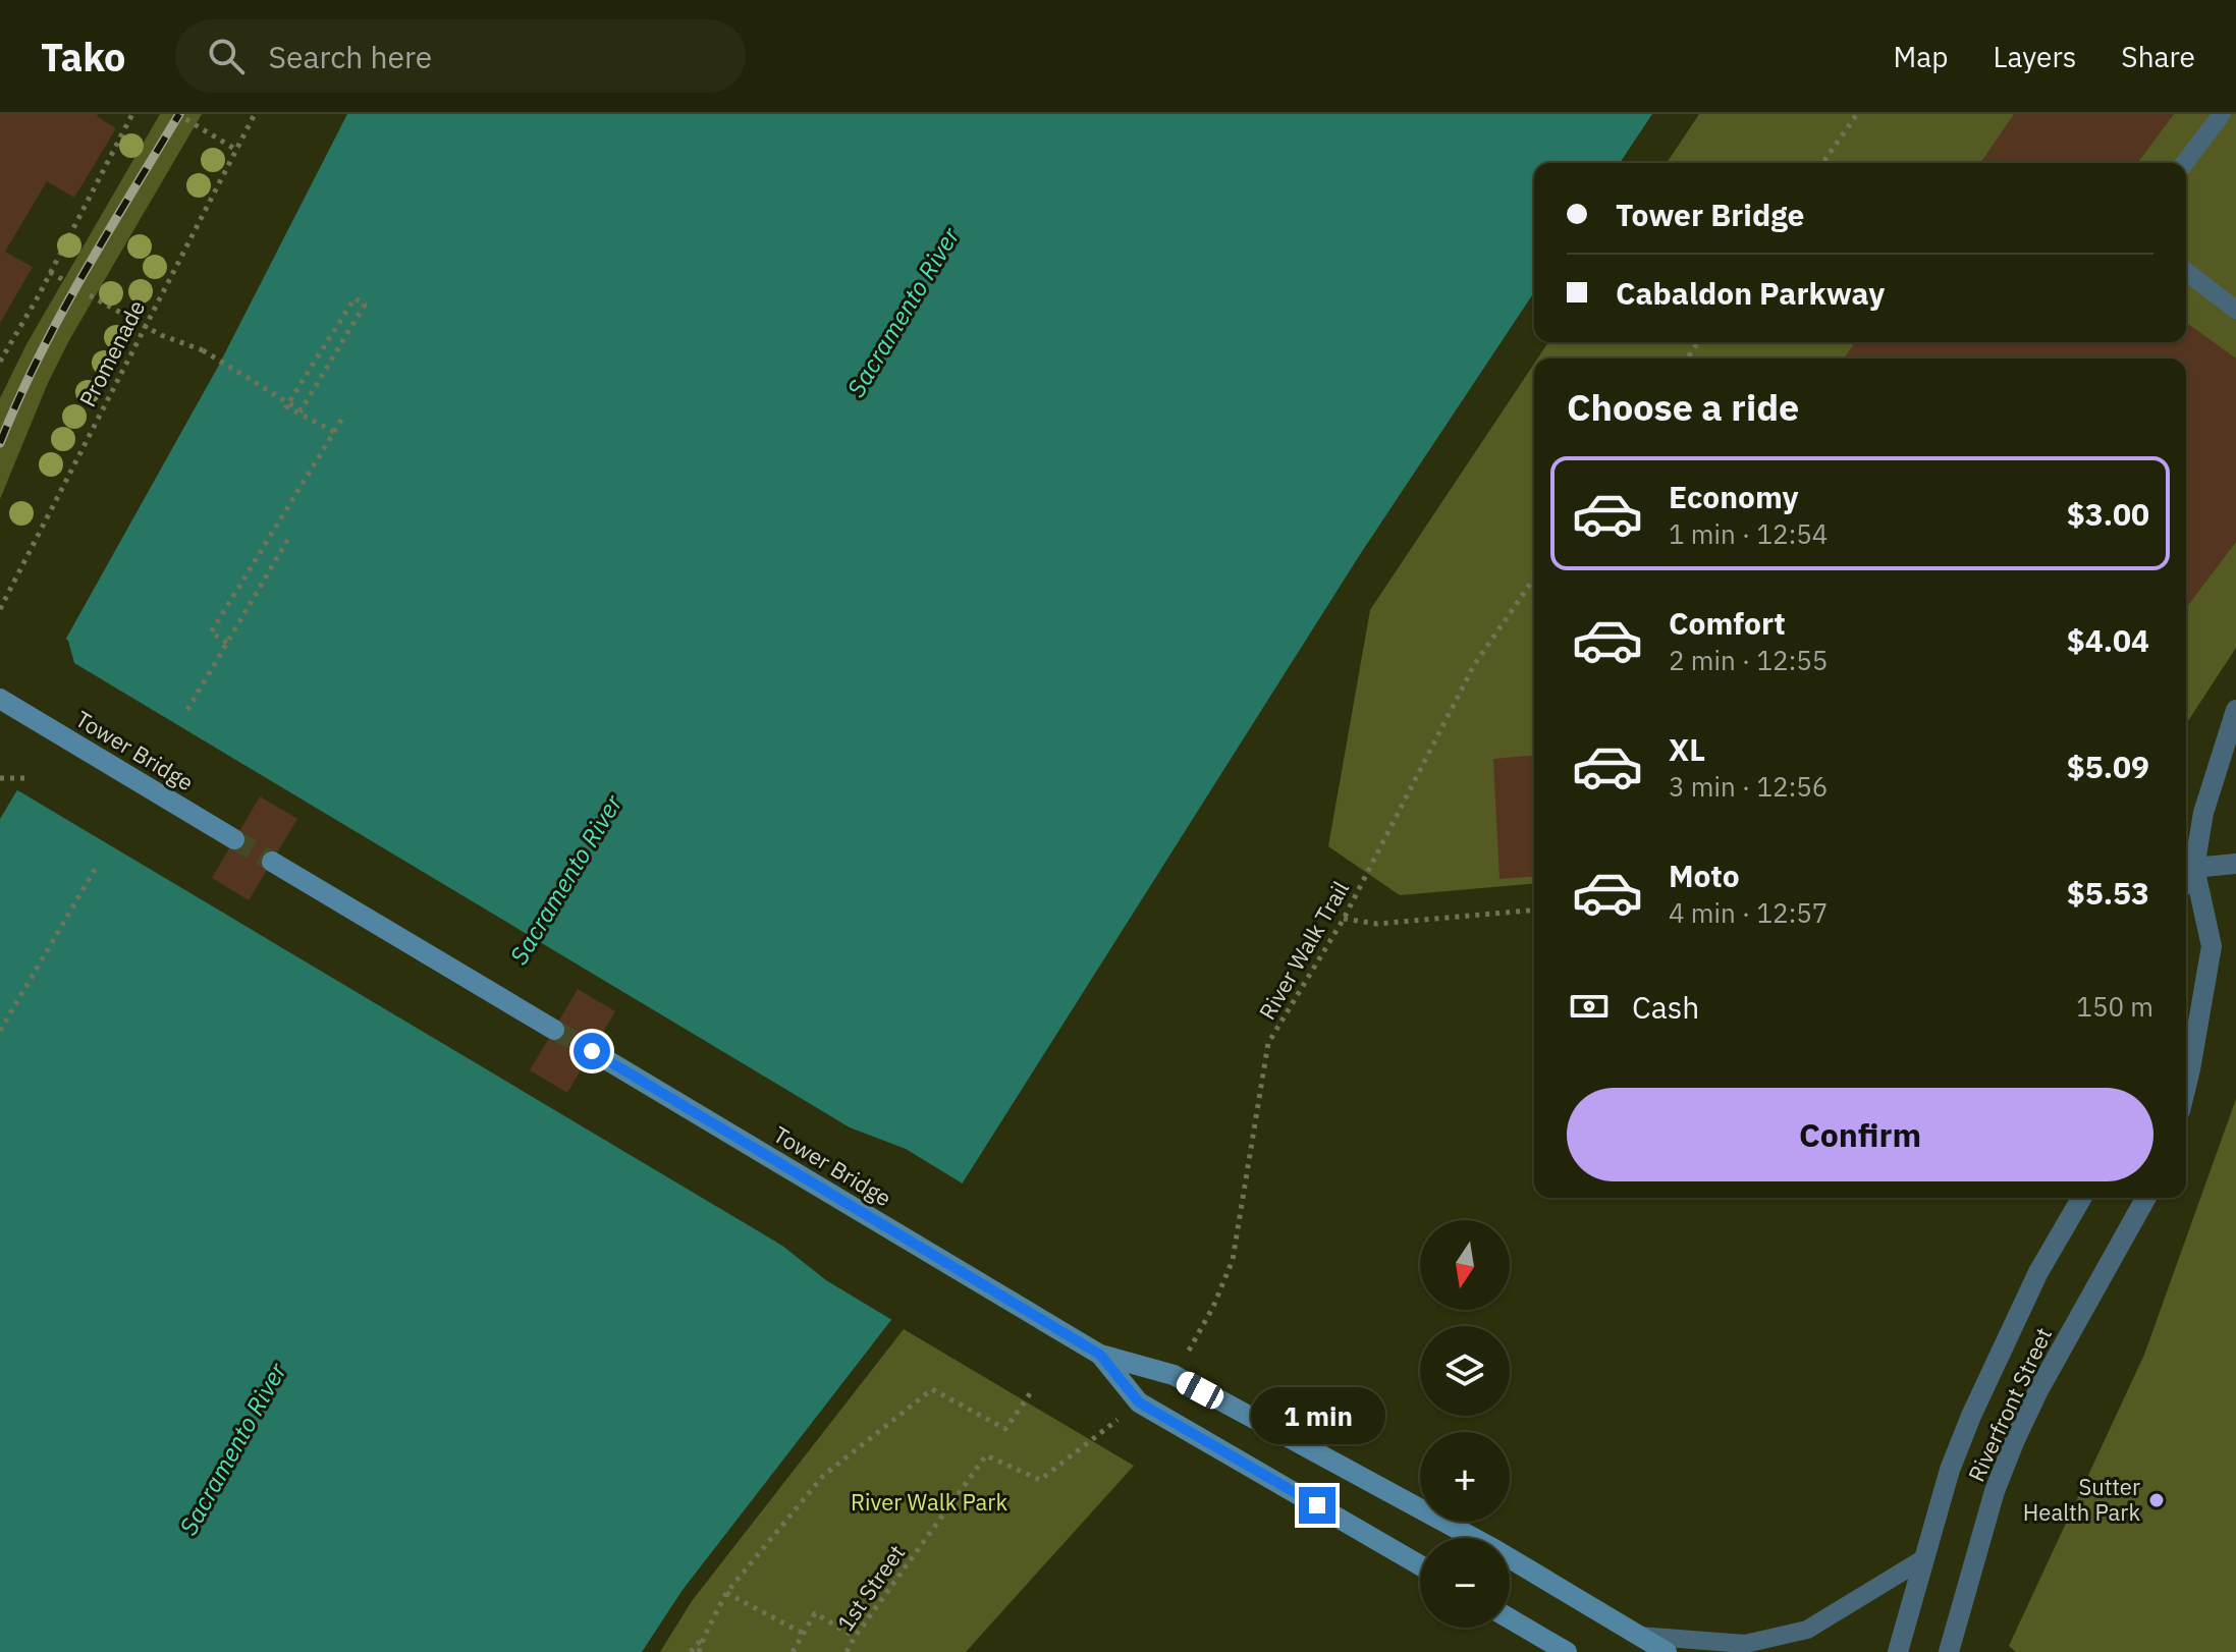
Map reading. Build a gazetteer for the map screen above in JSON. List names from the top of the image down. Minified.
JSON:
{"streets":{"main road":["Tower Bridge"],"street":["Riverfront Street"],"path":["Promenade","River Walk Trail","1st Street"]},"water":["Sacramento River"],"parks":["River Walk Park"],"places":["Sutter Health Park"],"north":"bottom","page":{"header":"Tako","search":"Search here","nav":["Map","Layers","Share"],"banner":["Tower Bridge","Cabaldon Parkway"],"heading":"Choose a ride","list":[{"name":"Economy","note":"1 min · 12:54","value":"$3.00"},{"name":"Comfort","note":"2 min · 12:55","value":"$4.04"},{"name":"XL","note":"3 min · 12:56","value":"$5.09"},{"name":"Moto","note":"4 min · 12:57","value":"$5.53"}],"pay":["Cash","150 m"],"buttons":"Confirm","map_buttons":["+","−"],"bubble":"1 min"}}
